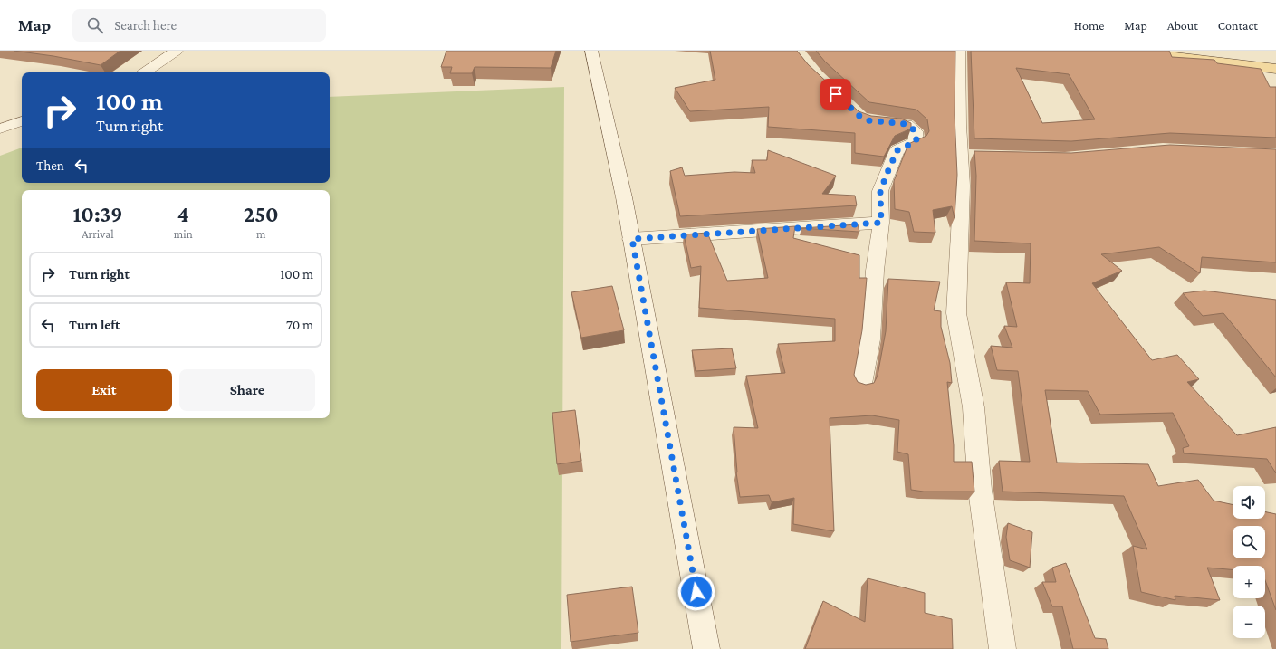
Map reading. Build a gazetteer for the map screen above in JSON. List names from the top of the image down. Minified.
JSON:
{"page":{"header":"Map","search":"Search here","nav":["Home","Map","About","Contact"],"turn":["100 m","Turn right"],"then":"Then","eta":["10:39","Arrival","4","min","250","m"],"list":[{"name":"Turn right","value":"100 m"},{"name":"Turn left","value":"70 m"}],"buttons":["Exit","Share"],"map_buttons":["+","−"]}}
